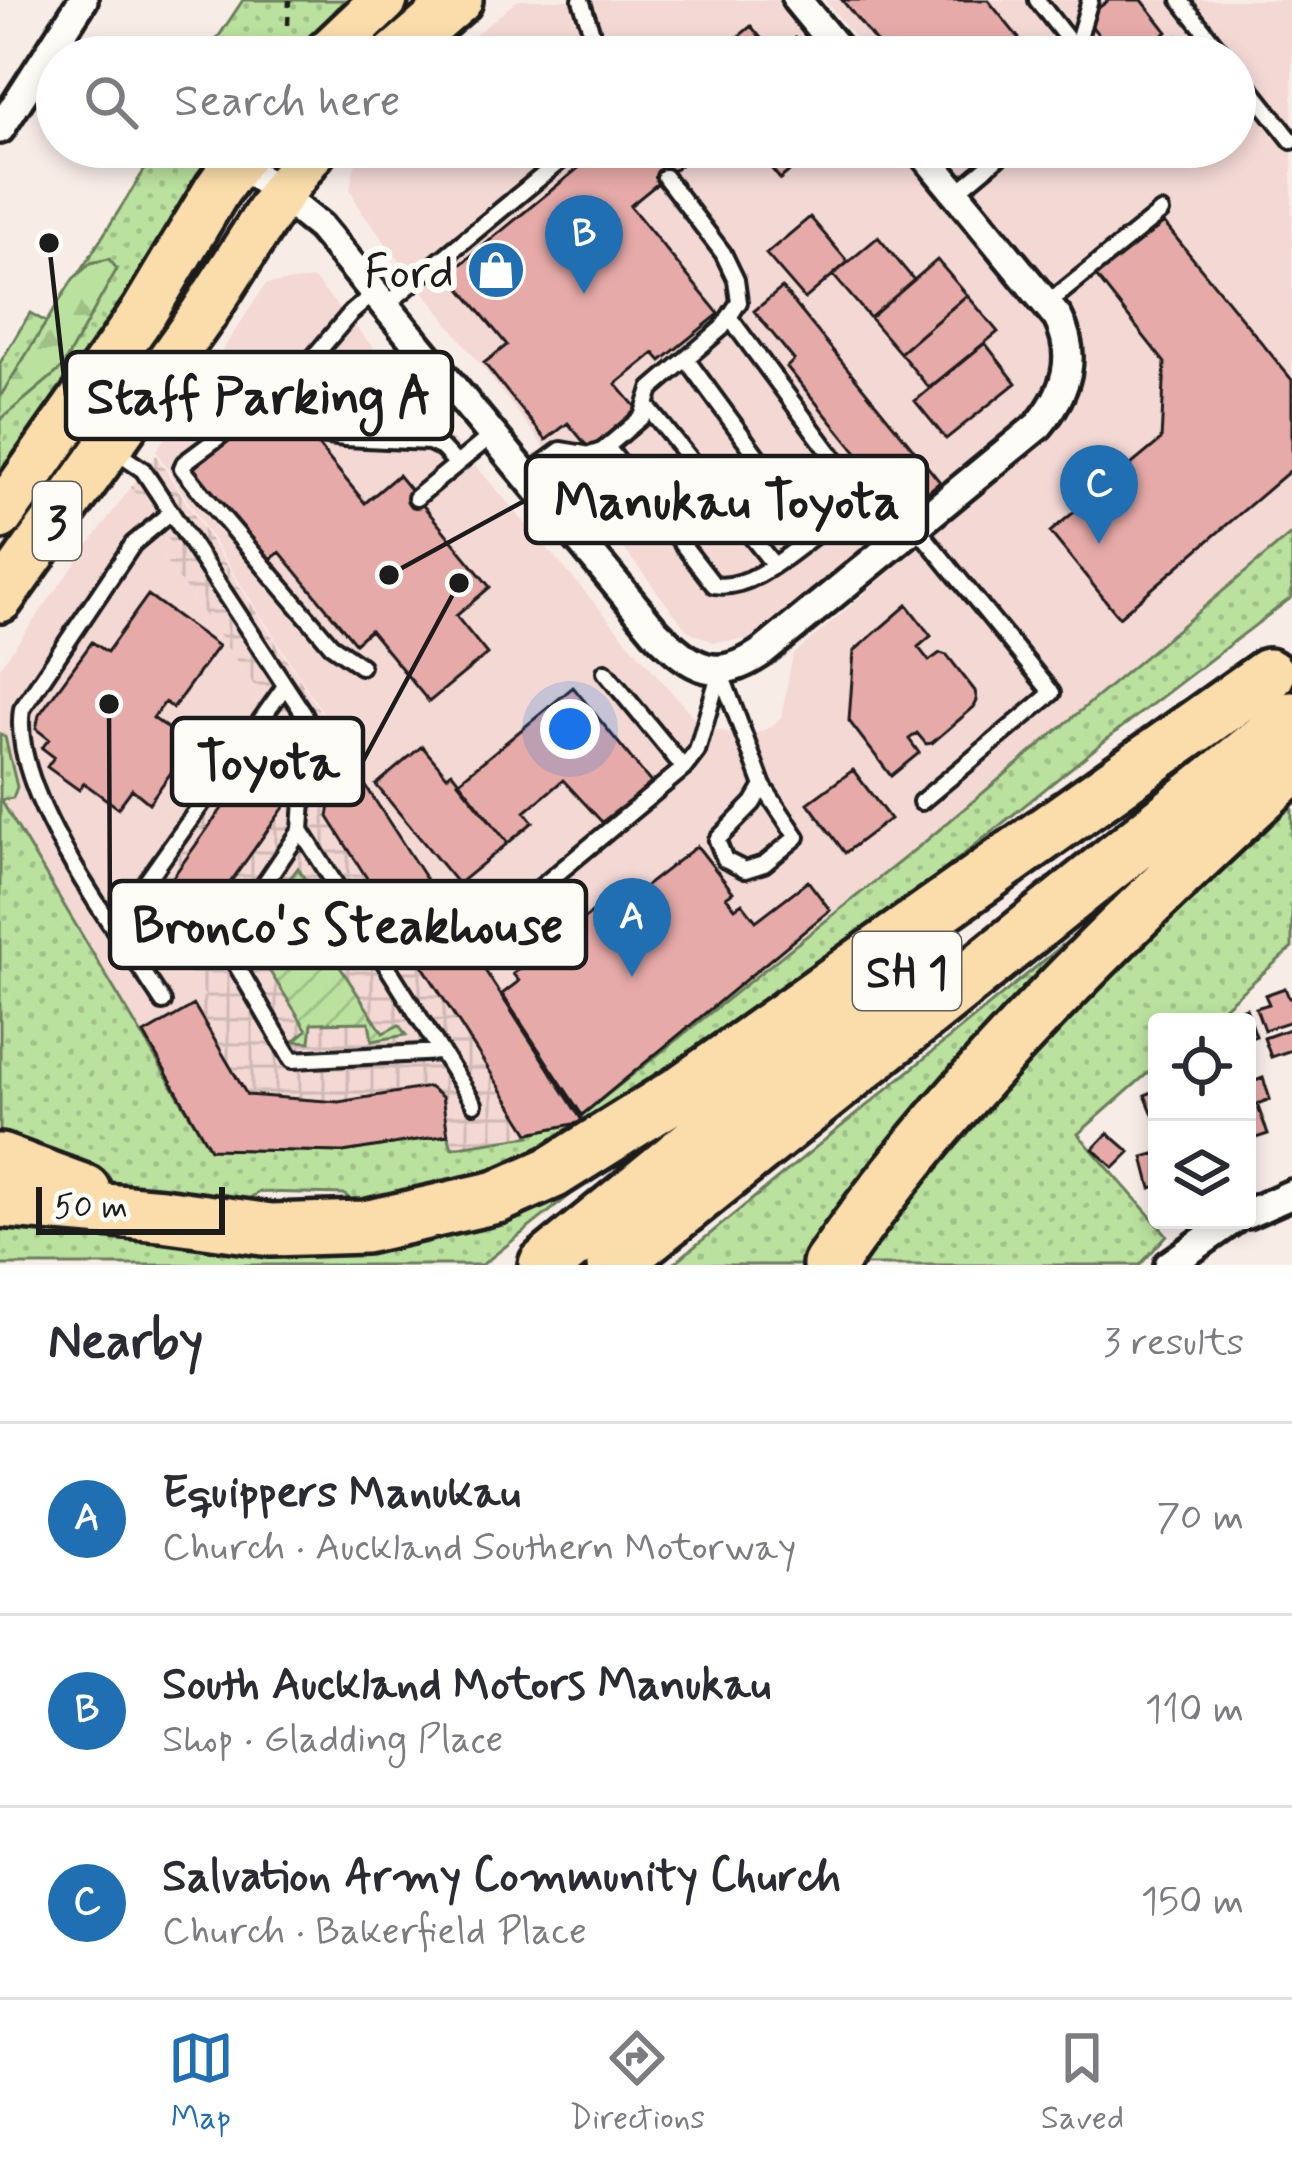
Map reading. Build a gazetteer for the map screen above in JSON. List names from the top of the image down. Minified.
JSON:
{"streets":{"highway":["SH 1"],"main road":["3"]},"places":{"other":["Staff Parking A","Manukau Toyota","Toyota","Bronco's Steakhouse"],"shop":["Ford"]},"scale_bar":"50 m","page":{"search":"Search here","pins":["B","C","A"],"scale":"50 m","heading":["Nearby","3 results"],"list":[{"mark":"A","name":"Equippers Manukau","note":"Church · Auckland Southern Motorway","value":"70 m"},{"mark":"B","name":"South Auckland Motors Manukau","note":"Shop · Gladding Place","value":"110 m"},{"mark":"C","name":"Salvation Army Community Church","note":"Church · Bakerfield Place","value":"150 m"}],"nav":["Map","Directions","Saved"]}}
